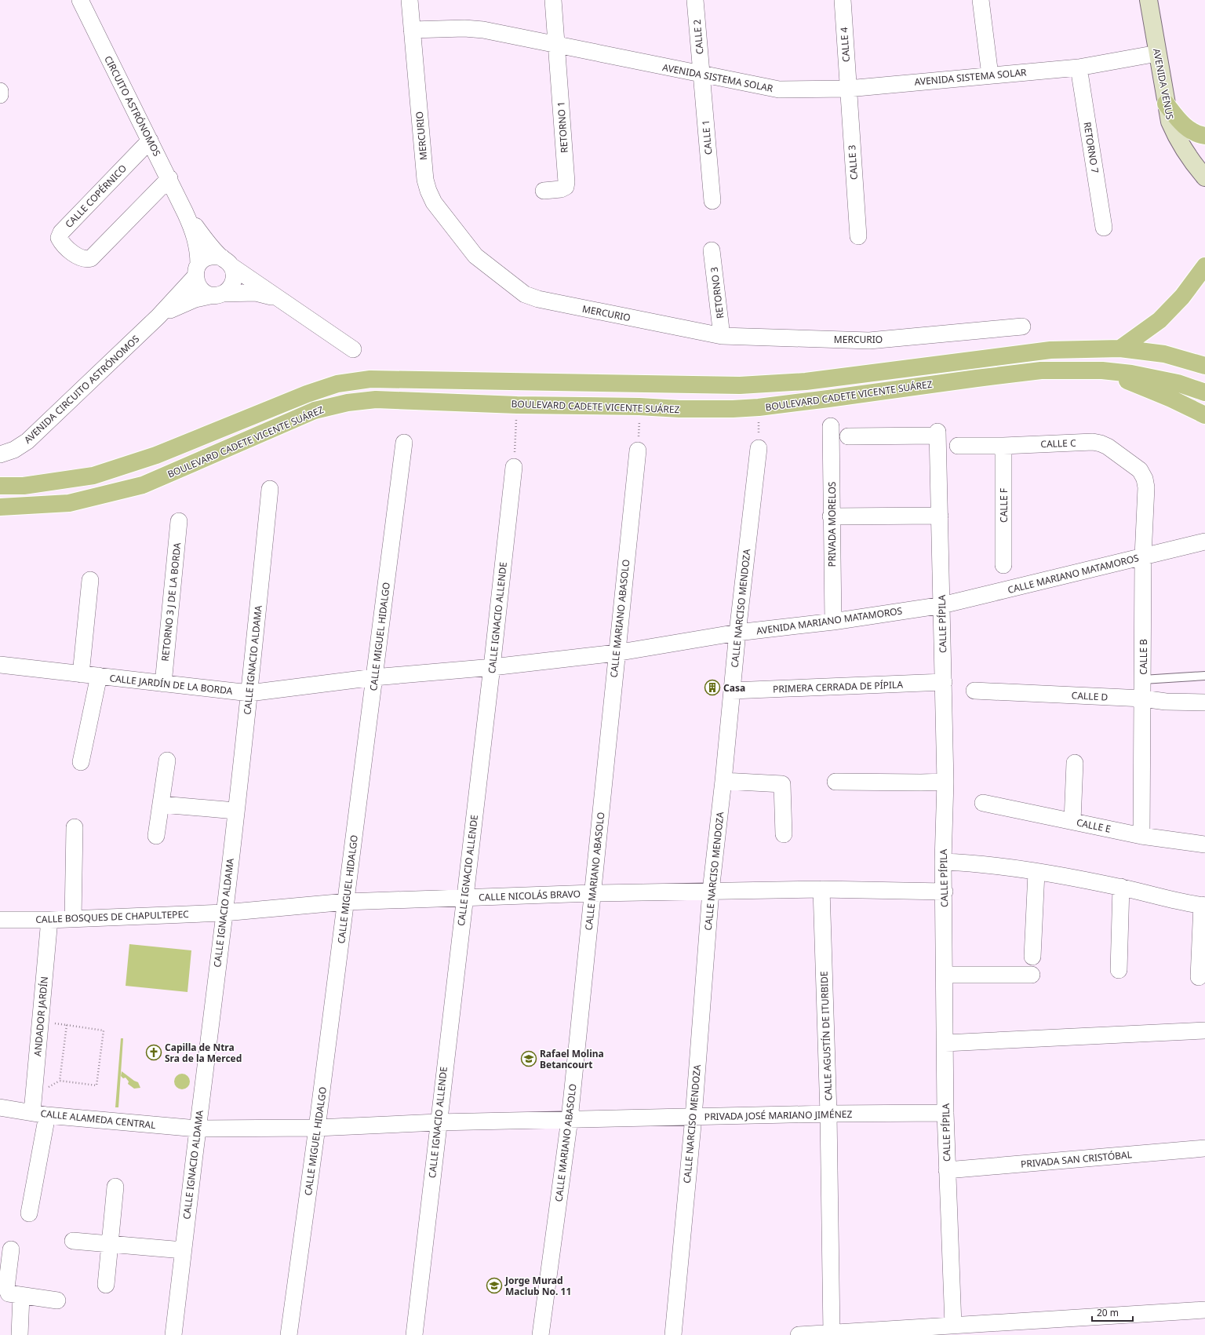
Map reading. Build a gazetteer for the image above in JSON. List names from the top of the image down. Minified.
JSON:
{"streets":{"main road":["BOULEVARD CADETE VICENTE SUÁREZ"],"street":["CALLE 2","CALLE 4","AVENIDA SISTEMA SOLAR","AVENIDA VENUS","CIRCUITO ASTRÓNOMOS","RETORNO 1","MERCURIO","CALLE 1","RETORNO 7","CALLE 3","CALLE COPÉRNICO","RETORNO 3","AVENIDA CIRCUITO ASTRÓNOMOS","CALLE C","CALLE F","PRIVADA MORELOS","CALLE MARIANO MATAMOROS","RETORNO 3 J DE LA BORDA","CALLE NARCISO MENDOZA","CALLE IGNACIO ALLENDE","CALLE MARIANO ABASOLO","AVENIDA MARIANO MATAMOROS","CALLE PÍPILA","CALLE MIGUEL HIDALGO","CALLE B","CALLE IGNACIO ALDAMA","CALLE JARDÍN DE LA BORDA","PRIMERA CERRADA DE PÍPILA","CALLE D","CALLE E","CALLE NICOLÁS BRAVO","CALLE BOSQUES DE CHAPULTEPEC","ANDADOR JARDÍN","CALLE AGUSTÍN DE ITURBIDE","PRIVADA JOSÉ MARIANO JIMÉNEZ","CALLE ALAMEDA CENTRAL","PRIVADA SAN CRISTÓBAL"]},"crossings":[["CALLE 2","AVENIDA SISTEMA SOLAR"],["CALLE 2","CALLE 1"],["CALLE 4","AVENIDA SISTEMA SOLAR"],["CALLE 4","CALLE 3"],["AVENIDA SISTEMA SOLAR","AVENIDA VENUS"],["AVENIDA SISTEMA SOLAR","RETORNO 1"],["AVENIDA SISTEMA SOLAR","MERCURIO"],["AVENIDA SISTEMA SOLAR","CALLE 1"],["AVENIDA SISTEMA SOLAR","RETORNO 7"],["AVENIDA SISTEMA SOLAR","CALLE 3"],["CIRCUITO ASTRÓNOMOS","CALLE COPÉRNICO"],["CIRCUITO ASTRÓNOMOS","AVENIDA CIRCUITO ASTRÓNOMOS"],["MERCURIO","RETORNO 3"],["CALLE C","CALLE F"],["CALLE C","CALLE B"],["PRIVADA MORELOS","AVENIDA MARIANO MATAMOROS"],["CALLE MARIANO MATAMOROS","AVENIDA MARIANO MATAMOROS"],["CALLE MARIANO MATAMOROS","CALLE PÍPILA"],["CALLE MARIANO MATAMOROS","CALLE B"],["RETORNO 3 J DE LA BORDA","CALLE JARDÍN DE LA BORDA"],["CALLE NARCISO MENDOZA","AVENIDA MARIANO MATAMOROS"],["CALLE NARCISO MENDOZA","PRIMERA CERRADA DE PÍPILA"],["CALLE NARCISO MENDOZA","CALLE NICOLÁS BRAVO"],["CALLE NARCISO MENDOZA","PRIVADA JOSÉ MARIANO JIMÉNEZ"],["CALLE IGNACIO ALLENDE","AVENIDA MARIANO MATAMOROS"],["CALLE IGNACIO ALLENDE","CALLE JARDÍN DE LA BORDA"],["CALLE IGNACIO ALLENDE","CALLE NICOLÁS BRAVO"],["CALLE IGNACIO ALLENDE","PRIVADA JOSÉ MARIANO JIMÉNEZ"],["CALLE MARIANO ABASOLO","AVENIDA MARIANO MATAMOROS"],["CALLE MARIANO ABASOLO","CALLE NICOLÁS BRAVO"],["CALLE MARIANO ABASOLO","PRIVADA JOSÉ MARIANO JIMÉNEZ"],["AVENIDA MARIANO MATAMOROS","CALLE PÍPILA"],["AVENIDA MARIANO MATAMOROS","CALLE JARDÍN DE LA BORDA"],["CALLE PÍPILA","PRIMERA CERRADA DE PÍPILA"],["CALLE PÍPILA","CALLE NICOLÁS BRAVO"],["CALLE PÍPILA","PRIVADA JOSÉ MARIANO JIMÉNEZ"],["CALLE PÍPILA","PRIVADA SAN CRISTÓBAL"],["CALLE MIGUEL HIDALGO","CALLE JARDÍN DE LA BORDA"],["CALLE MIGUEL HIDALGO","CALLE NICOLÁS BRAVO"],["CALLE MIGUEL HIDALGO","CALLE BOSQUES DE CHAPULTEPEC"],["CALLE MIGUEL HIDALGO","PRIVADA JOSÉ MARIANO JIMÉNEZ"],["CALLE B","CALLE D"],["CALLE B","CALLE E"],["CALLE IGNACIO ALDAMA","CALLE JARDÍN DE LA BORDA"],["CALLE IGNACIO ALDAMA","CALLE BOSQUES DE CHAPULTEPEC"],["CALLE IGNACIO ALDAMA","PRIVADA JOSÉ MARIANO JIMÉNEZ"],["CALLE IGNACIO ALDAMA","CALLE ALAMEDA CENTRAL"],["CALLE NICOLÁS BRAVO","CALLE BOSQUES DE CHAPULTEPEC"],["CALLE NICOLÁS BRAVO","CALLE AGUSTÍN DE ITURBIDE"],["CALLE BOSQUES DE CHAPULTEPEC","ANDADOR JARDÍN"],["ANDADOR JARDÍN","CALLE ALAMEDA CENTRAL"],["CALLE AGUSTÍN DE ITURBIDE","PRIVADA JOSÉ MARIANO JIMÉNEZ"],["PRIVADA JOSÉ MARIANO JIMÉNEZ","CALLE ALAMEDA CENTRAL"]],"places":{"building":["Casa"],"church":["Capilla de Ntra Sra de la Merced"],"school or university":["Rafael Molina Betancourt","Jorge Murad Maclub No. 11"]},"scale_bar":"20 m"}
